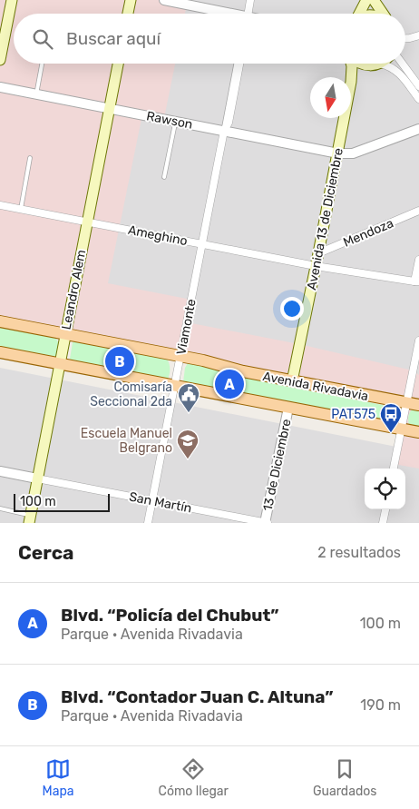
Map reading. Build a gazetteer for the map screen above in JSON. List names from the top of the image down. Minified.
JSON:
{"streets":{"main road":["Avenida 13 de Diciembre","Leandro Alem","Avenida Rivadavia"],"street":["Rawson","Mendoza","Ameghino","Viamonte","13 de Diciembre","San Martín"]},"crossings":[["Rawson","Avenida 13 de Diciembre"],["Rawson","Leandro Alem"],["Rawson","Viamonte"],["Avenida 13 de Diciembre","Mendoza"],["Avenida 13 de Diciembre","Ameghino"],["Avenida 13 de Diciembre","Avenida Rivadavia"],["Ameghino","Leandro Alem"],["Ameghino","Viamonte"],["Leandro Alem","Avenida Rivadavia"],["Leandro Alem","San Martín"],["Viamonte","Avenida Rivadavia"],["Viamonte","San Martín"],["Avenida Rivadavia","13 de Diciembre"],["13 de Diciembre","San Martín"]],"places":{"public building":["Comisaría Seccional 2da"],"bus stop":["PAT575"],"school or university":["Escuela Manuel Belgrano"]},"scale_bar":"100 m","north":"bottom","page":{"search":"Buscar aquí","pins":["B","A"],"scale":"100 m","heading":["Cerca","2 resultados"],"list":[{"mark":"A","name":"Blvd. “Policía del Chubut”","note":"Parque · Avenida Rivadavia","value":"100 m"},{"mark":"B","name":"Blvd. “Contador Juan C. Altuna”","note":"Parque · Avenida Rivadavia","value":"190 m"}],"nav":["Mapa","Cómo llegar","Guardados"]}}
